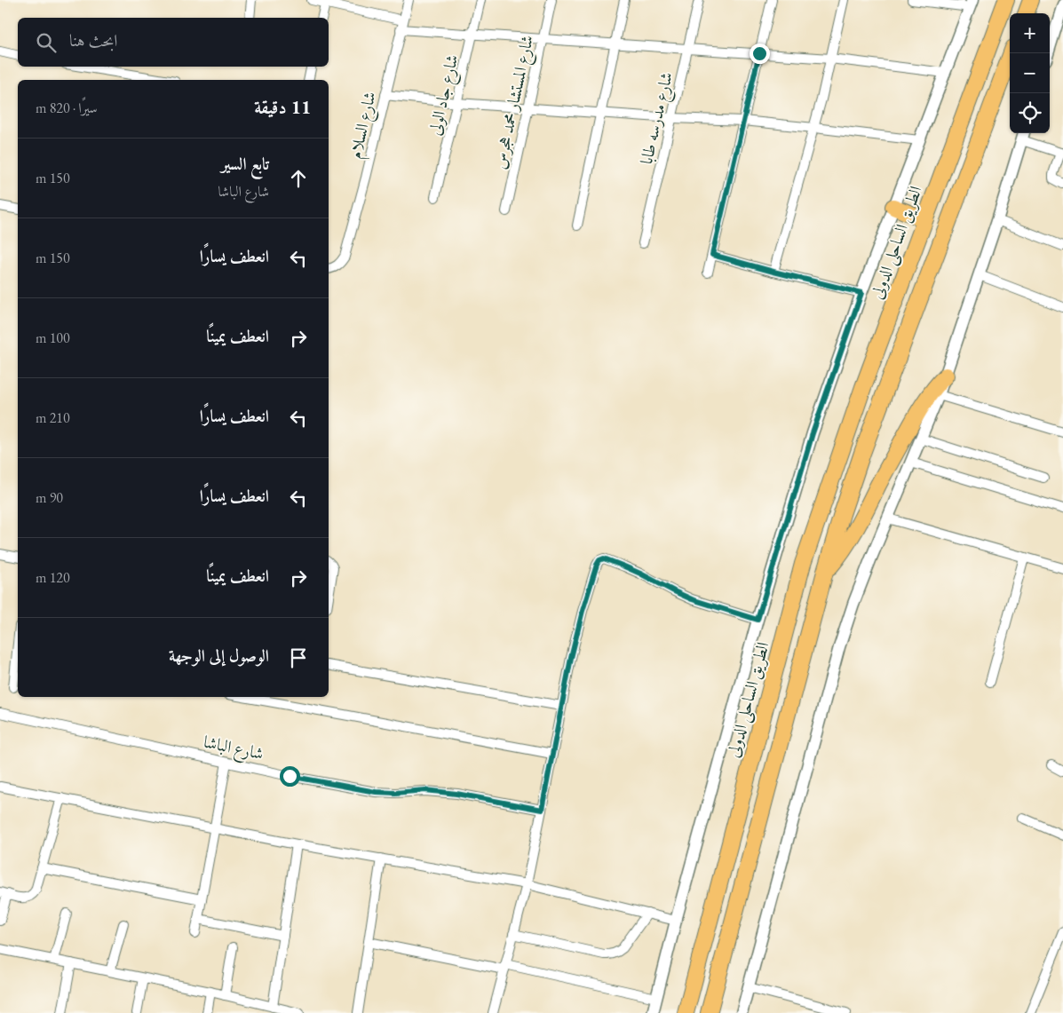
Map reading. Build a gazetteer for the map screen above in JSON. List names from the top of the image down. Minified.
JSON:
{"streets":{"highway":["الطريق الساحلى الدولى"],"street":["شارع جاد الولى","شارع المستشار محمد هجرس","شارع مدرسه طابا","شارع السلام","شارع الباشا"]},"page":{"map_buttons":["+","−"],"search":"ابحث هنا","heading":["11 دقيقة","سيرًا · 820 m"],"list":[["تابع السير","شارع الباشا","150 m"],["انعطف يسارًا","150 m"],["انعطف يمينًا","100 m"],["انعطف يسارًا","210 m"],["انعطف يسارًا","90 m"],["انعطف يمينًا","120 m"],"الوصول إلى الوجهة"]}}
